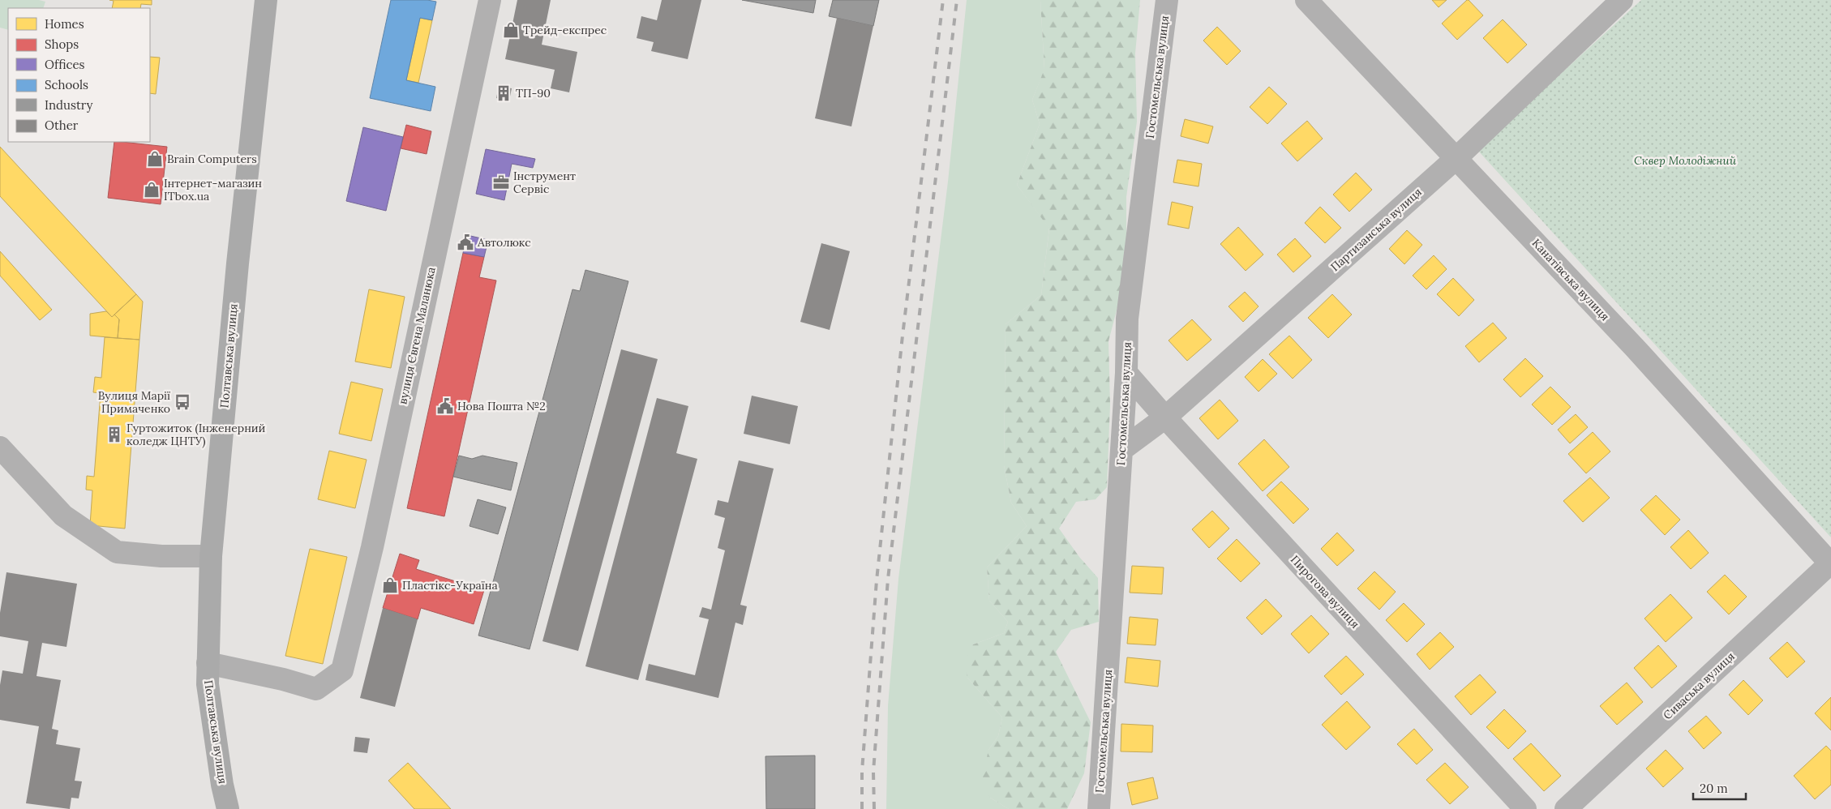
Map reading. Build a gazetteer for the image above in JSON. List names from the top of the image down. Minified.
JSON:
{"streets":{"main road":["Полтавська вулиця"],"street":["Гостомельська вулиця","Партизанська вулиця","Канатівська вулиця","вулиця Євгена Маланюка","Пирогова вулиця","Сиваська вулиця"]},"crossings":[["Гостомельська вулиця","Партизанська вулиця"],["Гостомельська вулиця","Пирогова вулиця"],["Партизанська вулиця","Канатівська вулиця"],["Партизанська вулиця","Пирогова вулиця"],["Канатівська вулиця","Сиваська вулиця"],["вулиця Євгена Маланюка","Полтавська вулиця"]],"parks":["Сквер Молодіжний"],"places":{"shop":["Трейд-експрес","Brain Computers","Інтернет-магазин ITbox.ua","Пластікс-Україна"],"building":["ТП-90","Гуртожиток (Інженерний коледж ЦНТУ)"],"office":["Інструмент Сервіс"],"public building":["Автолюкс","Нова Пошта №2"],"bus stop":["Вулиця Марії Примаченко"]},"legend":["Homes","Shops","Offices","Schools","Industry","Other"],"scale_bar":"20 m"}
